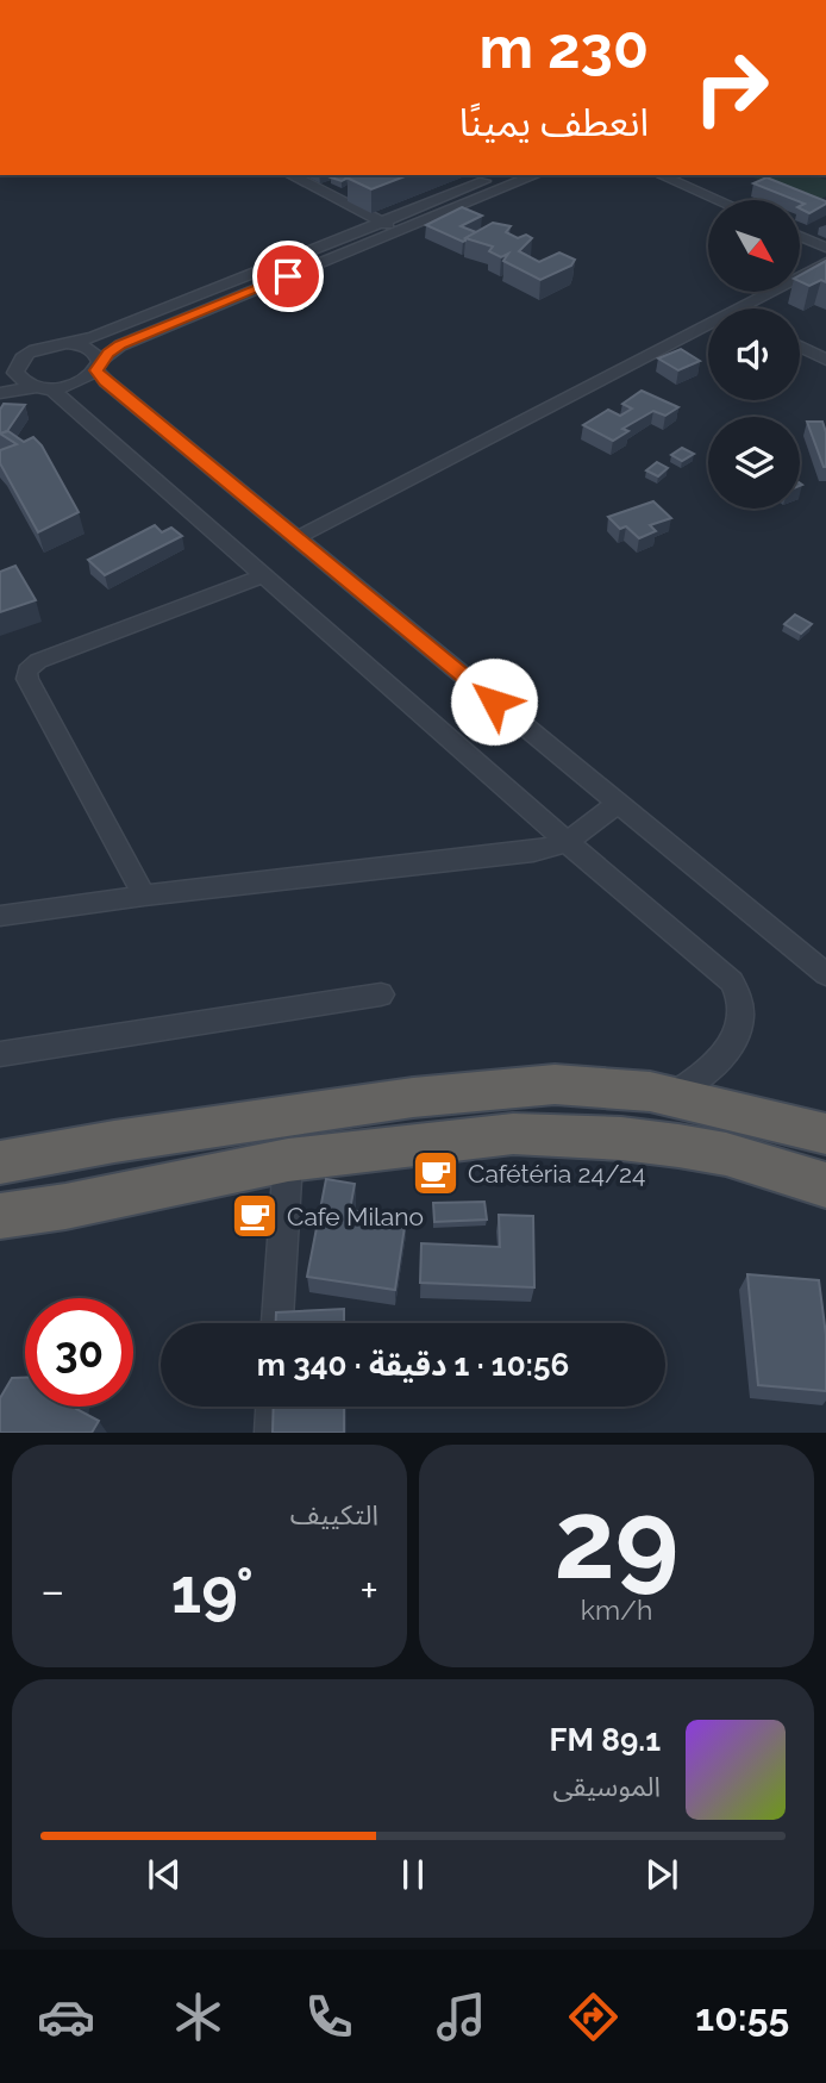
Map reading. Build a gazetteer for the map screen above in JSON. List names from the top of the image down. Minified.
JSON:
{"places":{"cafe":["Cafétéria 24/24","Cafe Milano"]},"north":"bottom right","page":{"turn":["230 m","انعطف يمينًا"],"limit":"30","trip":"10:56 · 1 دقيقة · 340 m","tile":[["29","km/h"],"التكييف"],"heat":["−","19°","+"],"song":["89.1 FM","الموسيقى"],"tabs":"10:55"}}
